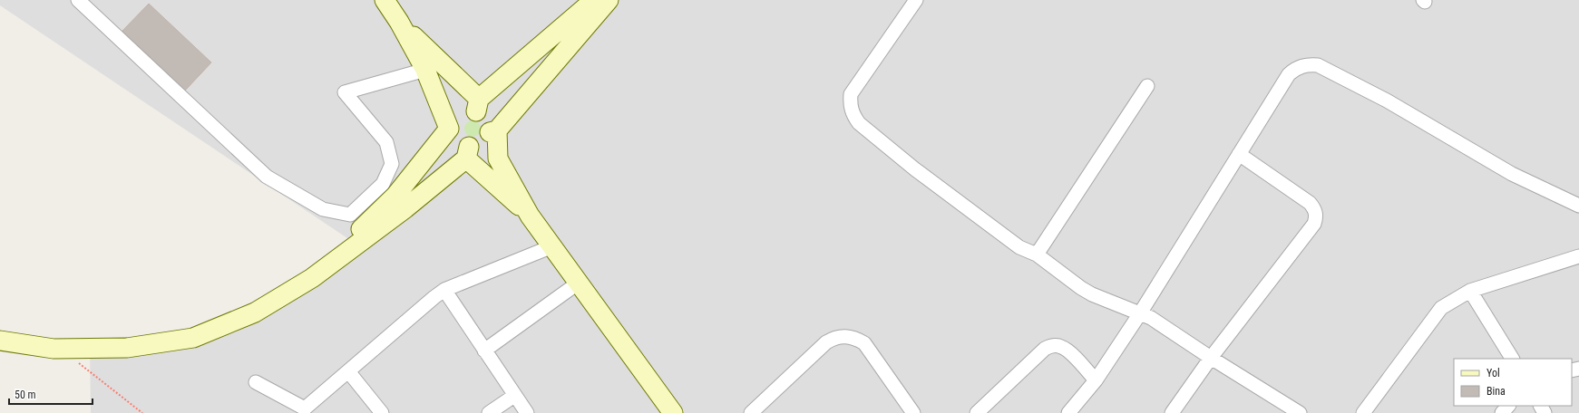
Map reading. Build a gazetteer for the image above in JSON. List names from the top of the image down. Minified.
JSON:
{"legend":["Yol","Bina"],"scale_bar":"50 m"}
